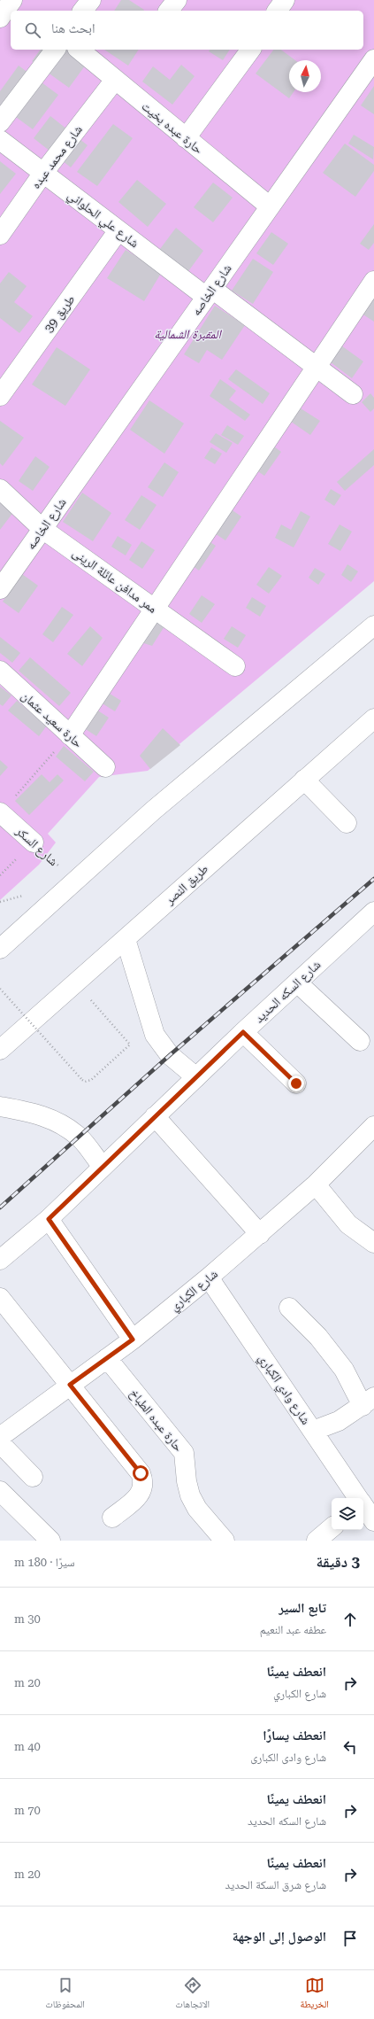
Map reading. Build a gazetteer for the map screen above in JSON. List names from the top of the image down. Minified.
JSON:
{"streets":{"main road":["حارة عبده بخيت","شارع محمد عبده","شارع علي الحلواني","شارع الخاصه","طريق 39","ممر مدافن عائلة الرينى","حارة سعيد عثمان","شارع السكر","طريق النصر","شارع السكه الحديد","شارع الكباري","شارع وادي الكباري","حارة عبده الطباخ"]},"crossings":[["حارة عبده بخيت","شارع محمد عبده"],["حارة عبده بخيت","شارع الخاصه"],["شارع محمد عبده","شارع علي الحلواني"],["شارع علي الحلواني","شارع الخاصه"],["شارع علي الحلواني","طريق 39"],["شارع الخاصه","ممر مدافن عائلة الرينى"],["شارع الكباري","شارع وادي الكباري"],["شارع الكباري","حارة عبده الطباخ"]],"parks":["المقبرة الشمالية"],"north":"top","page":{"search":"ابحث هنا","heading":["3 دقيقة","سيرًا · 180 m"],"list":[["تابع السير","عطفه عبد النعيم","30 m"],["انعطف يمينًا","شارع الكباري","20 m"],["انعطف يسارًا","شارع وادى الكبارى","40 m"],["انعطف يمينًا","شارع السكه الحديد","70 m"],["انعطف يمينًا","شارع شرق السكة الحديد","20 m"],"الوصول إلى الوجهة"],"nav":["الخريطة","الاتجاهات","المحفوظات"]}}
